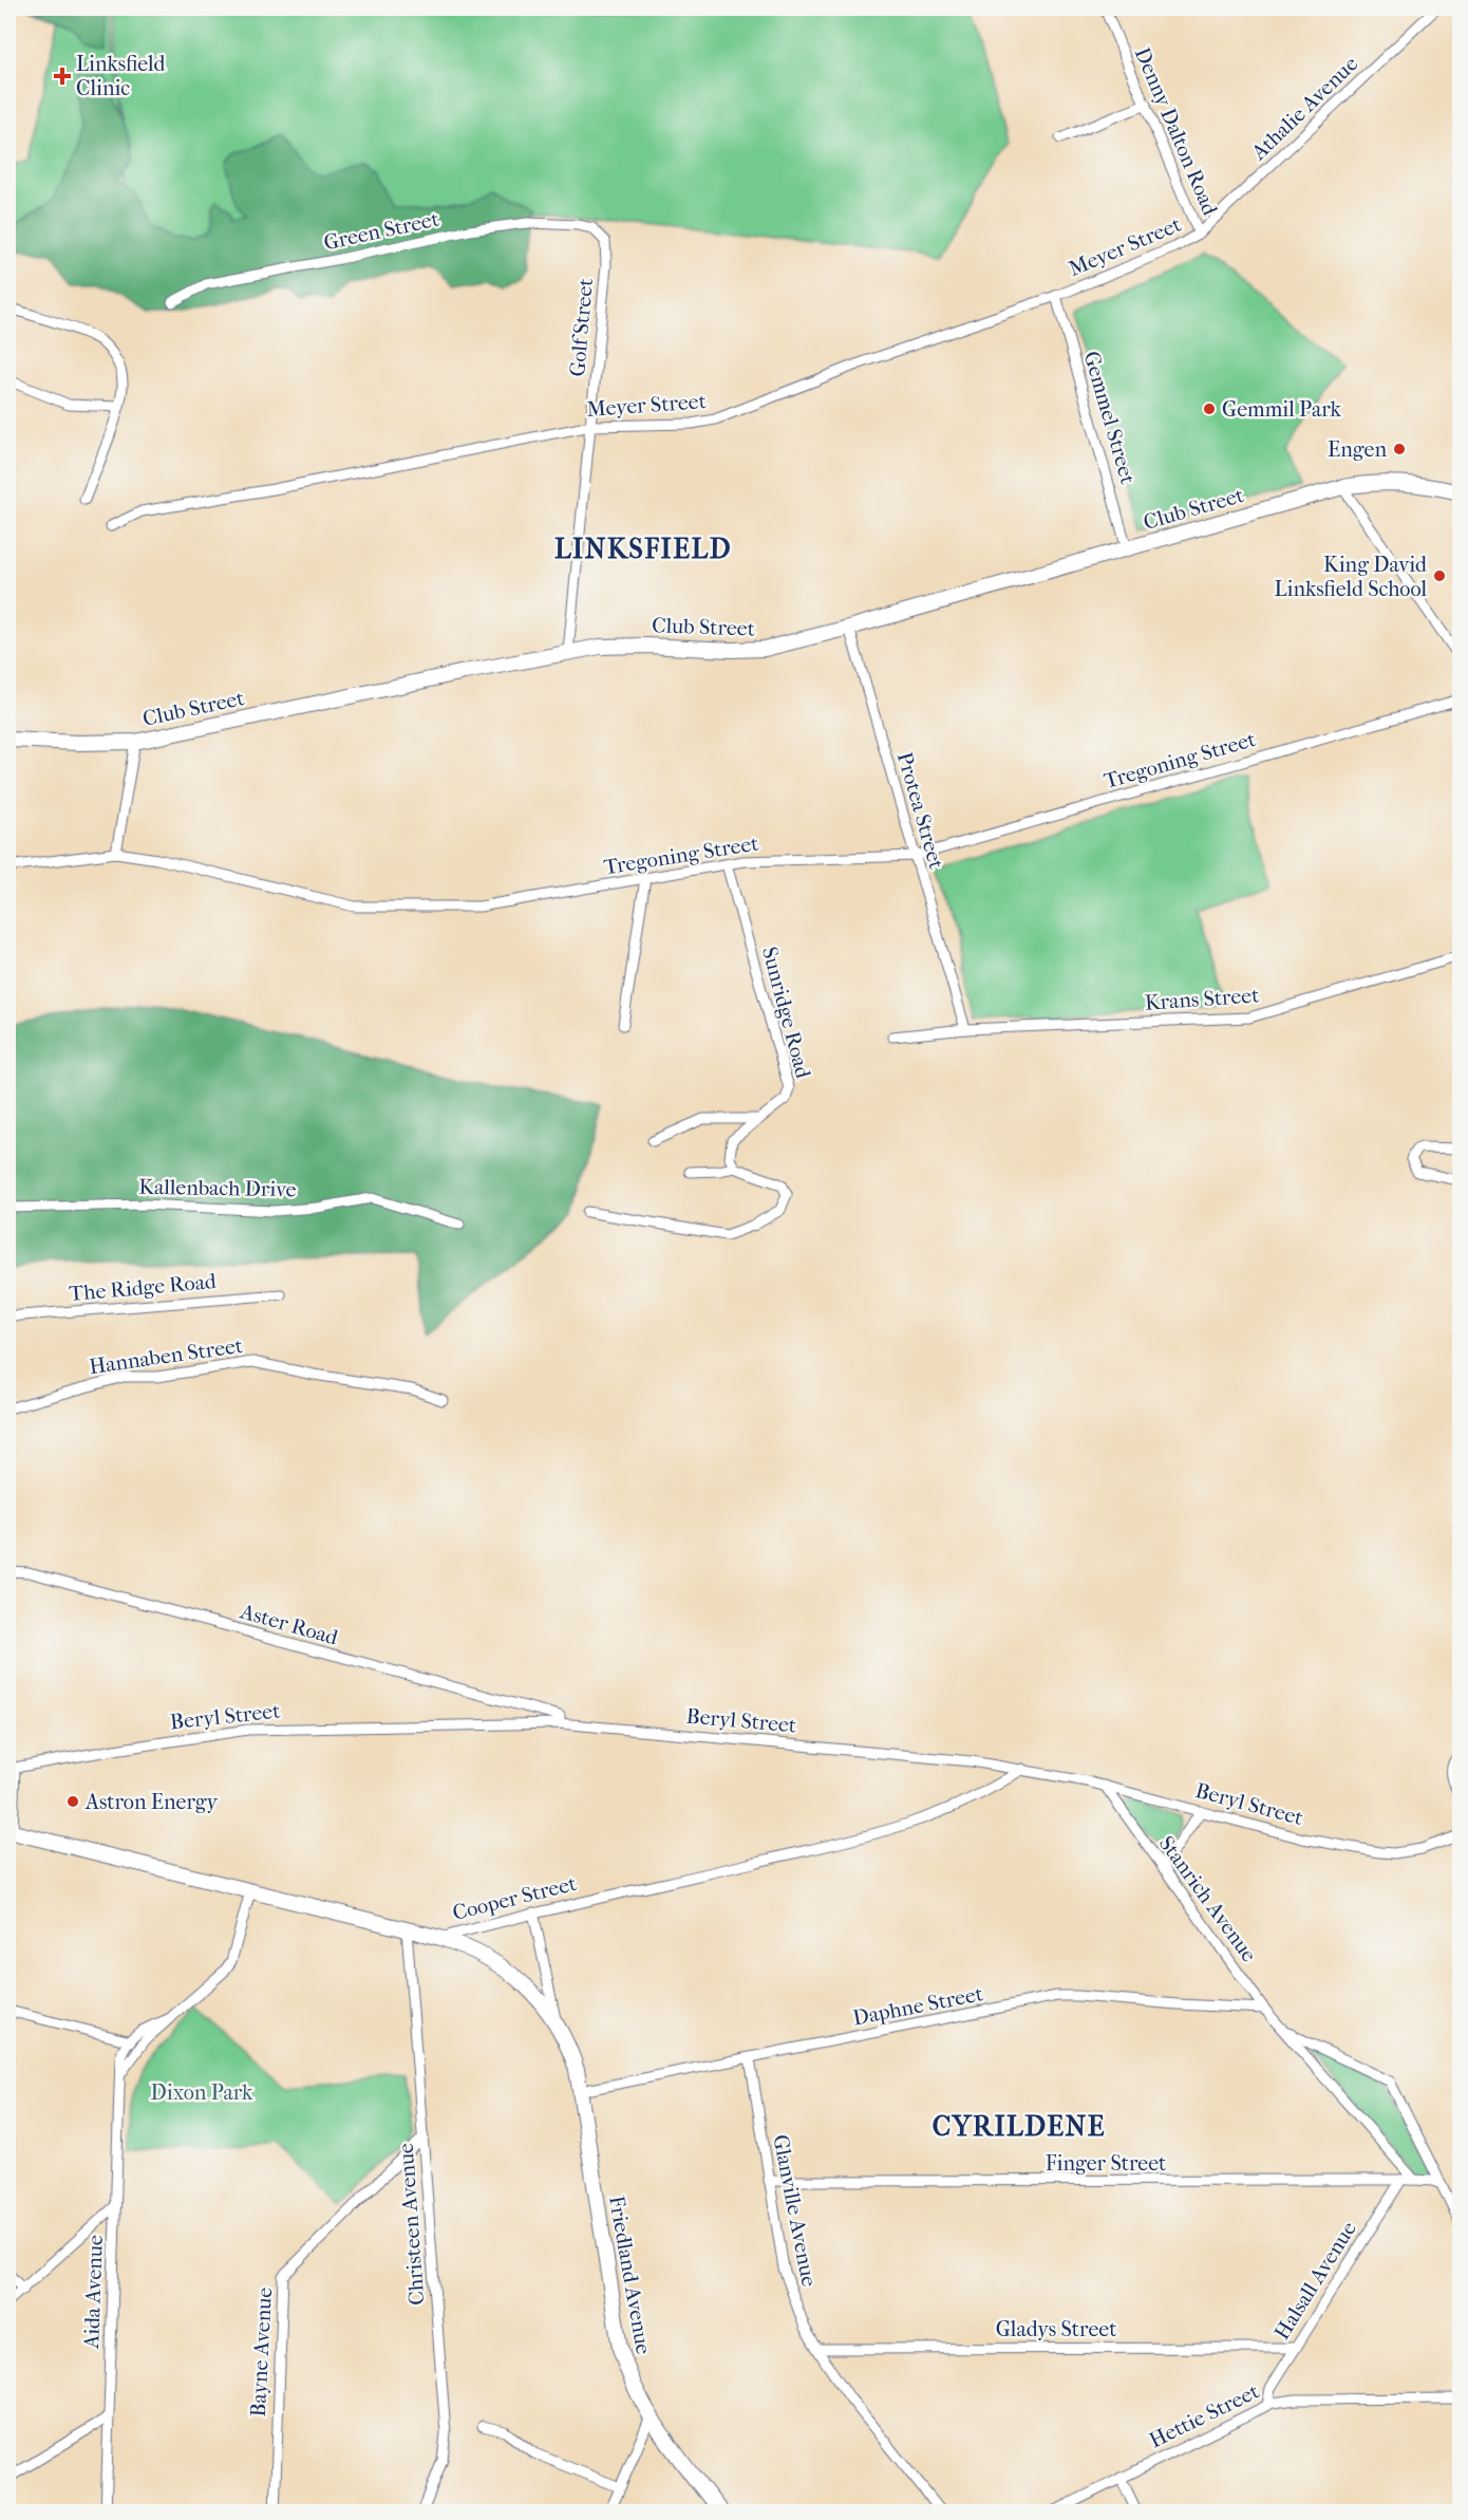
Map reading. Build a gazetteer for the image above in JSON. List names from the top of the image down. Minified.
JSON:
{"streets":{"main road":["Club Street","Cooper Street","Friedland Avenue"],"street":["Athalie Avenue","Denny Dalton Road","Green Street","Meyer Street","Golf Street","Gemmel Street","Tregoning Street","Protea Street","Krans Street","Sunridge Road","Kallenbach Drive","The Ridge Road","Hannaben Street","Aster Road","Beryl Street","Stanrich Avenue","Daphne Street","Finger Street","Glanville Avenue","Christeen Avenue","Halsall Avenue","Aida Avenue","Gladys Street","Bayne Avenue","Hettie Street"]},"crossings":[["Athalie Avenue","Denny Dalton Road"],["Athalie Avenue","Meyer Street"],["Denny Dalton Road","Meyer Street"],["Green Street","Golf Street"],["Meyer Street","Golf Street"],["Meyer Street","Gemmel Street"],["Golf Street","Club Street"],["Gemmel Street","Club Street"],["Club Street","Protea Street"],["Tregoning Street","Protea Street"],["Tregoning Street","Sunridge Road"],["Protea Street","Krans Street"],["Aster Road","Beryl Street"],["Beryl Street","Cooper Street"],["Beryl Street","Stanrich Avenue"],["Cooper Street","Christeen Avenue"],["Cooper Street","Friedland Avenue"],["Cooper Street","Aida Avenue"],["Stanrich Avenue","Daphne Street"],["Stanrich Avenue","Finger Street"],["Daphne Street","Glanville Avenue"],["Daphne Street","Friedland Avenue"],["Finger Street","Glanville Avenue"],["Finger Street","Halsall Avenue"],["Glanville Avenue","Gladys Street"],["Christeen Avenue","Bayne Avenue"],["Halsall Avenue","Gladys Street"],["Halsall Avenue","Hettie Street"]],"districts":["LINKSFIELD","CYRILDENE"],"parks":["Dixon Park"],"places":{"health":["Linksfield Clinic"],"other":["Gemmil Park","Engen","King David Linksfield School","Astron Energy"]}}
